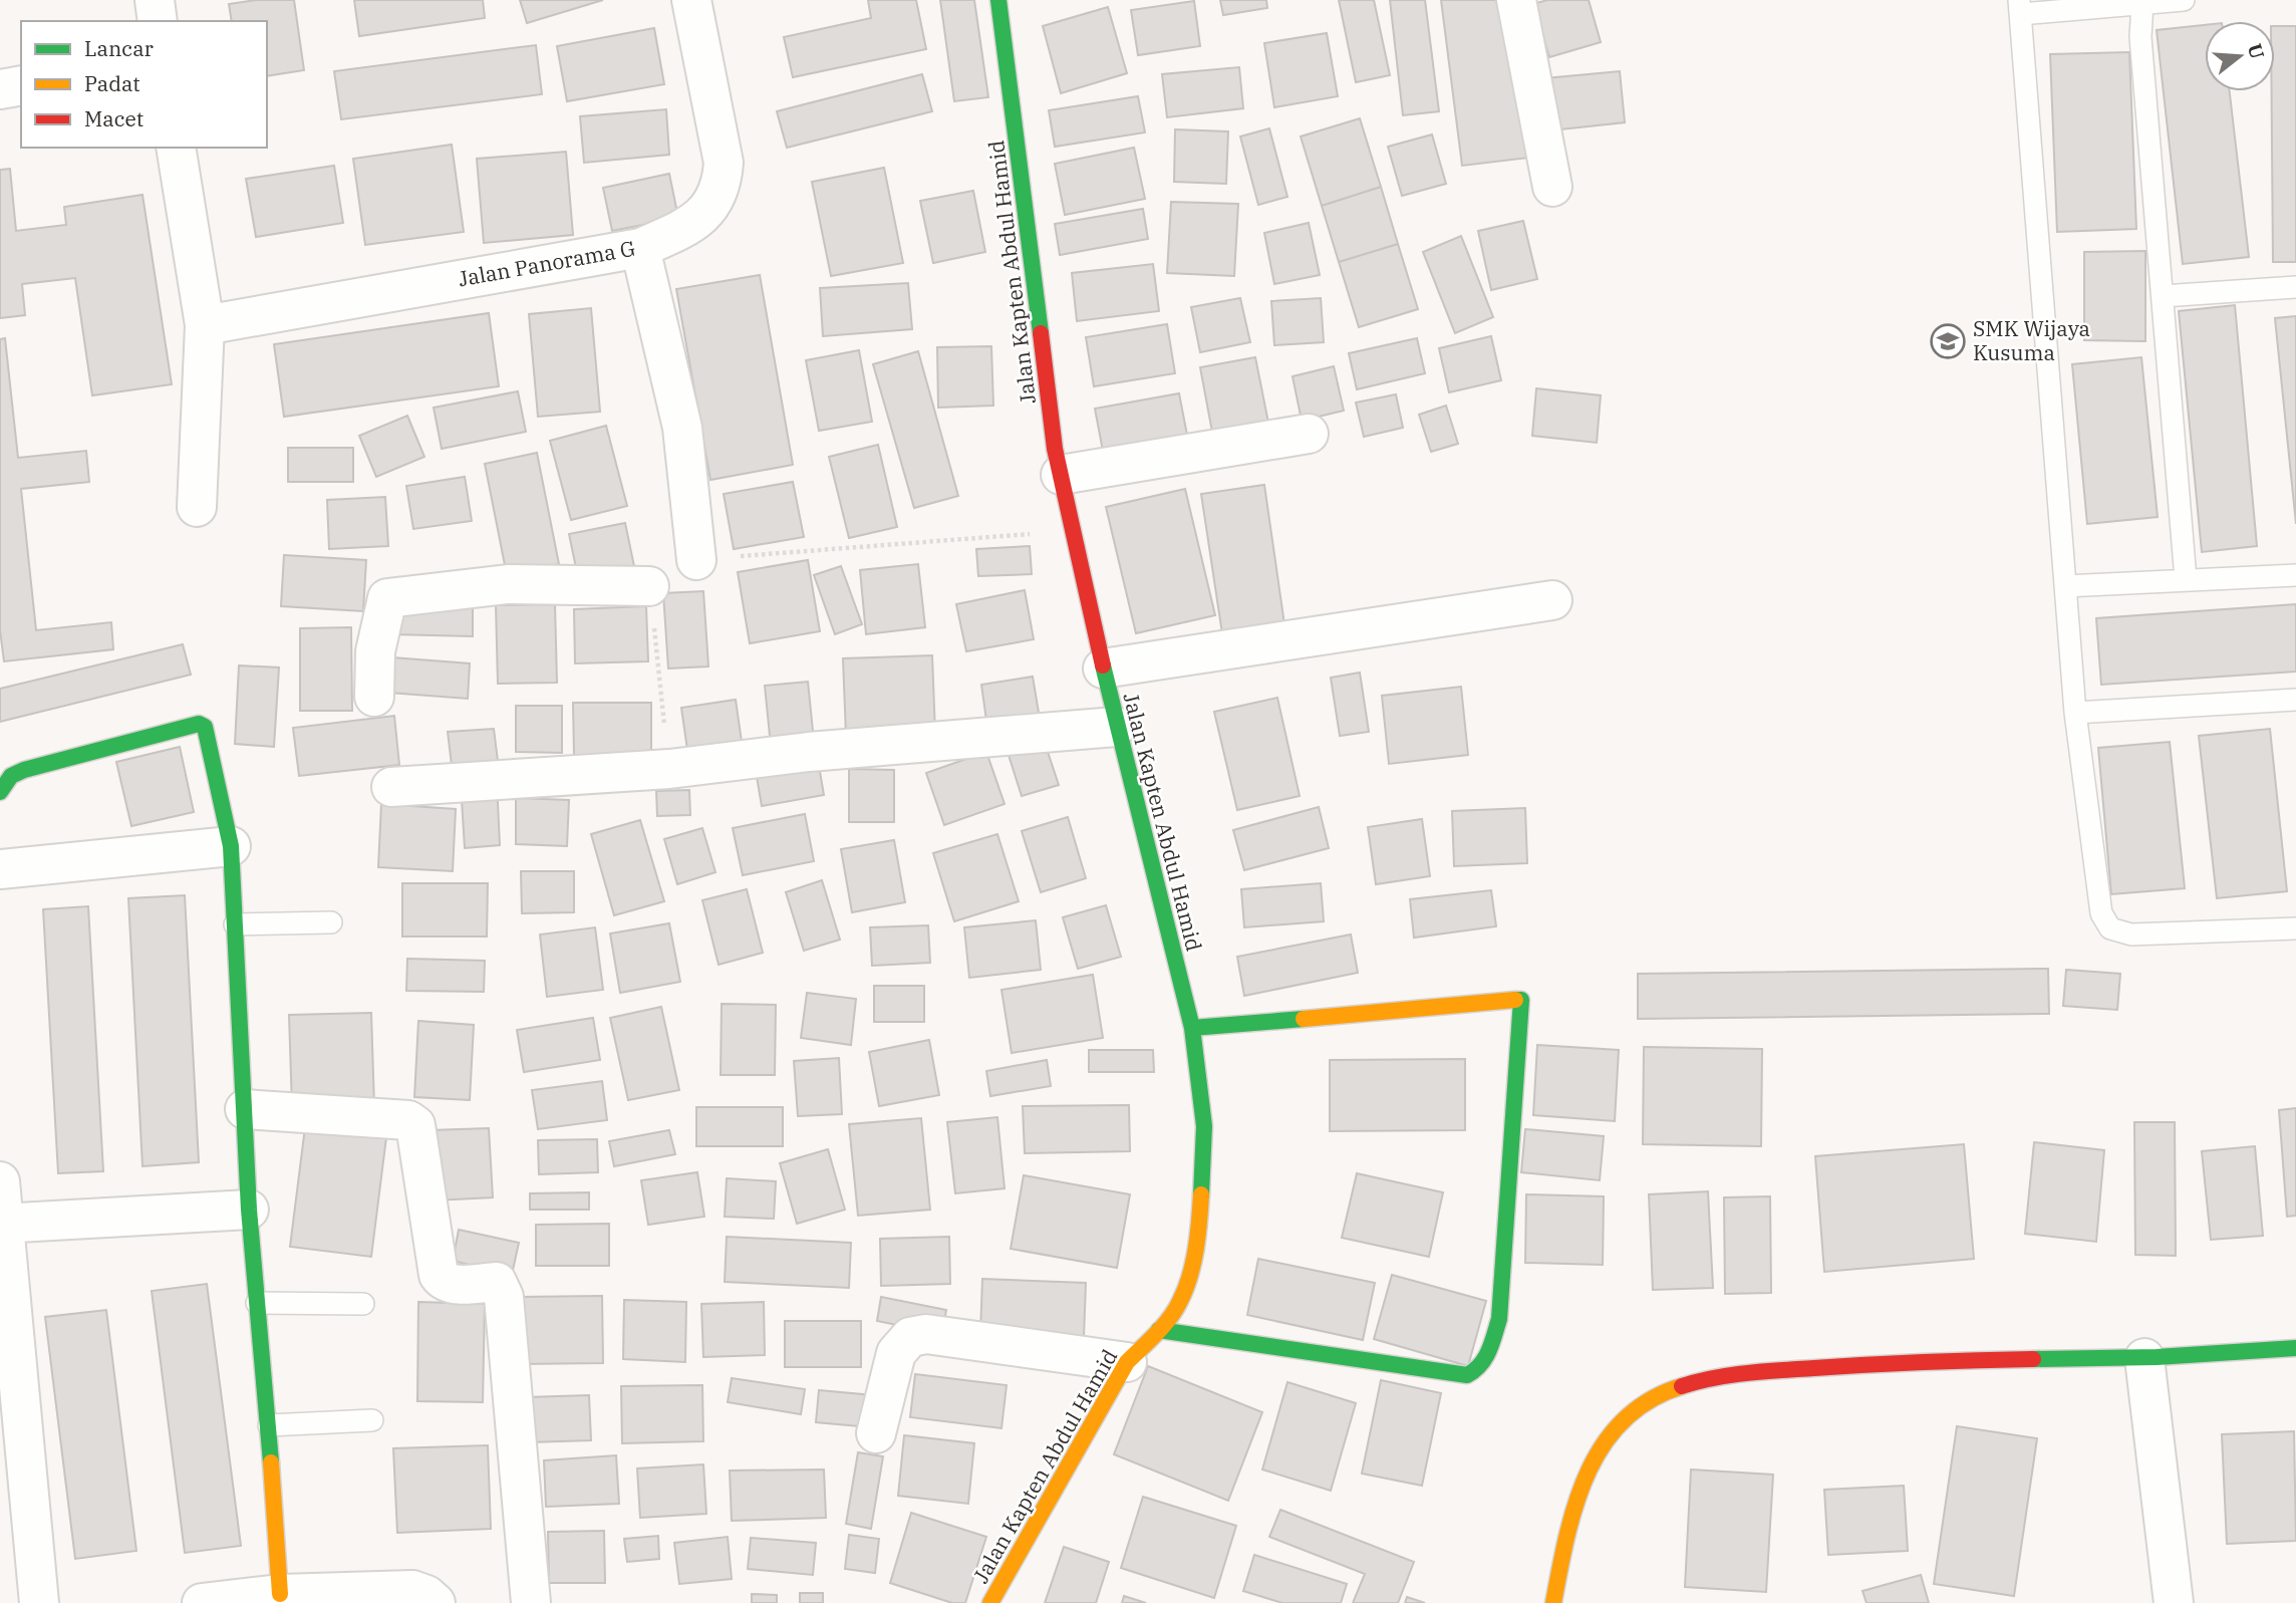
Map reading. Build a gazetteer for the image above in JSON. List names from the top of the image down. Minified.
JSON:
{"streets":{"street":["Jalan Panorama G","Jalan Kapten Abdul Hamid"]},"places":{"school or university":["SMK Wijaya Kusuma"]},"legend":["Lancar","Padat","Macet"],"north":"right"}
